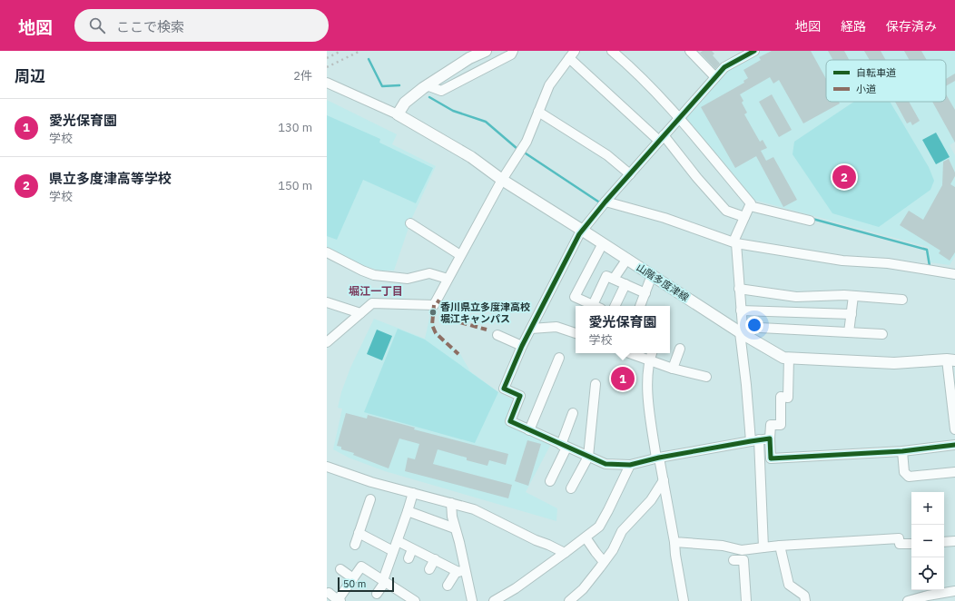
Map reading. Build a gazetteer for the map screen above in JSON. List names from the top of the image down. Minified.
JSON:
{"streets":{"main road":["山階多度津線"]},"districts":["堀江一丁目"],"places":["香川県立多度津高校 堀江キャンパス"],"legend":["自転車道","小道"],"scale_bar":"50 m","page":{"header":"地図","search":"ここで検索","nav":["地図","経路","保存済み"],"heading":["周辺","2件"],"list":[{"mark":"1","name":"愛光保育園","note":"学校","value":"130 m"},{"mark":"2","name":"県立多度津高等学校","note":"学校","value":"150 m"}],"pins":["2","1"],"popup":["愛光保育園","学校"],"map_buttons":["+","−"],"scale":"50 m"}}
